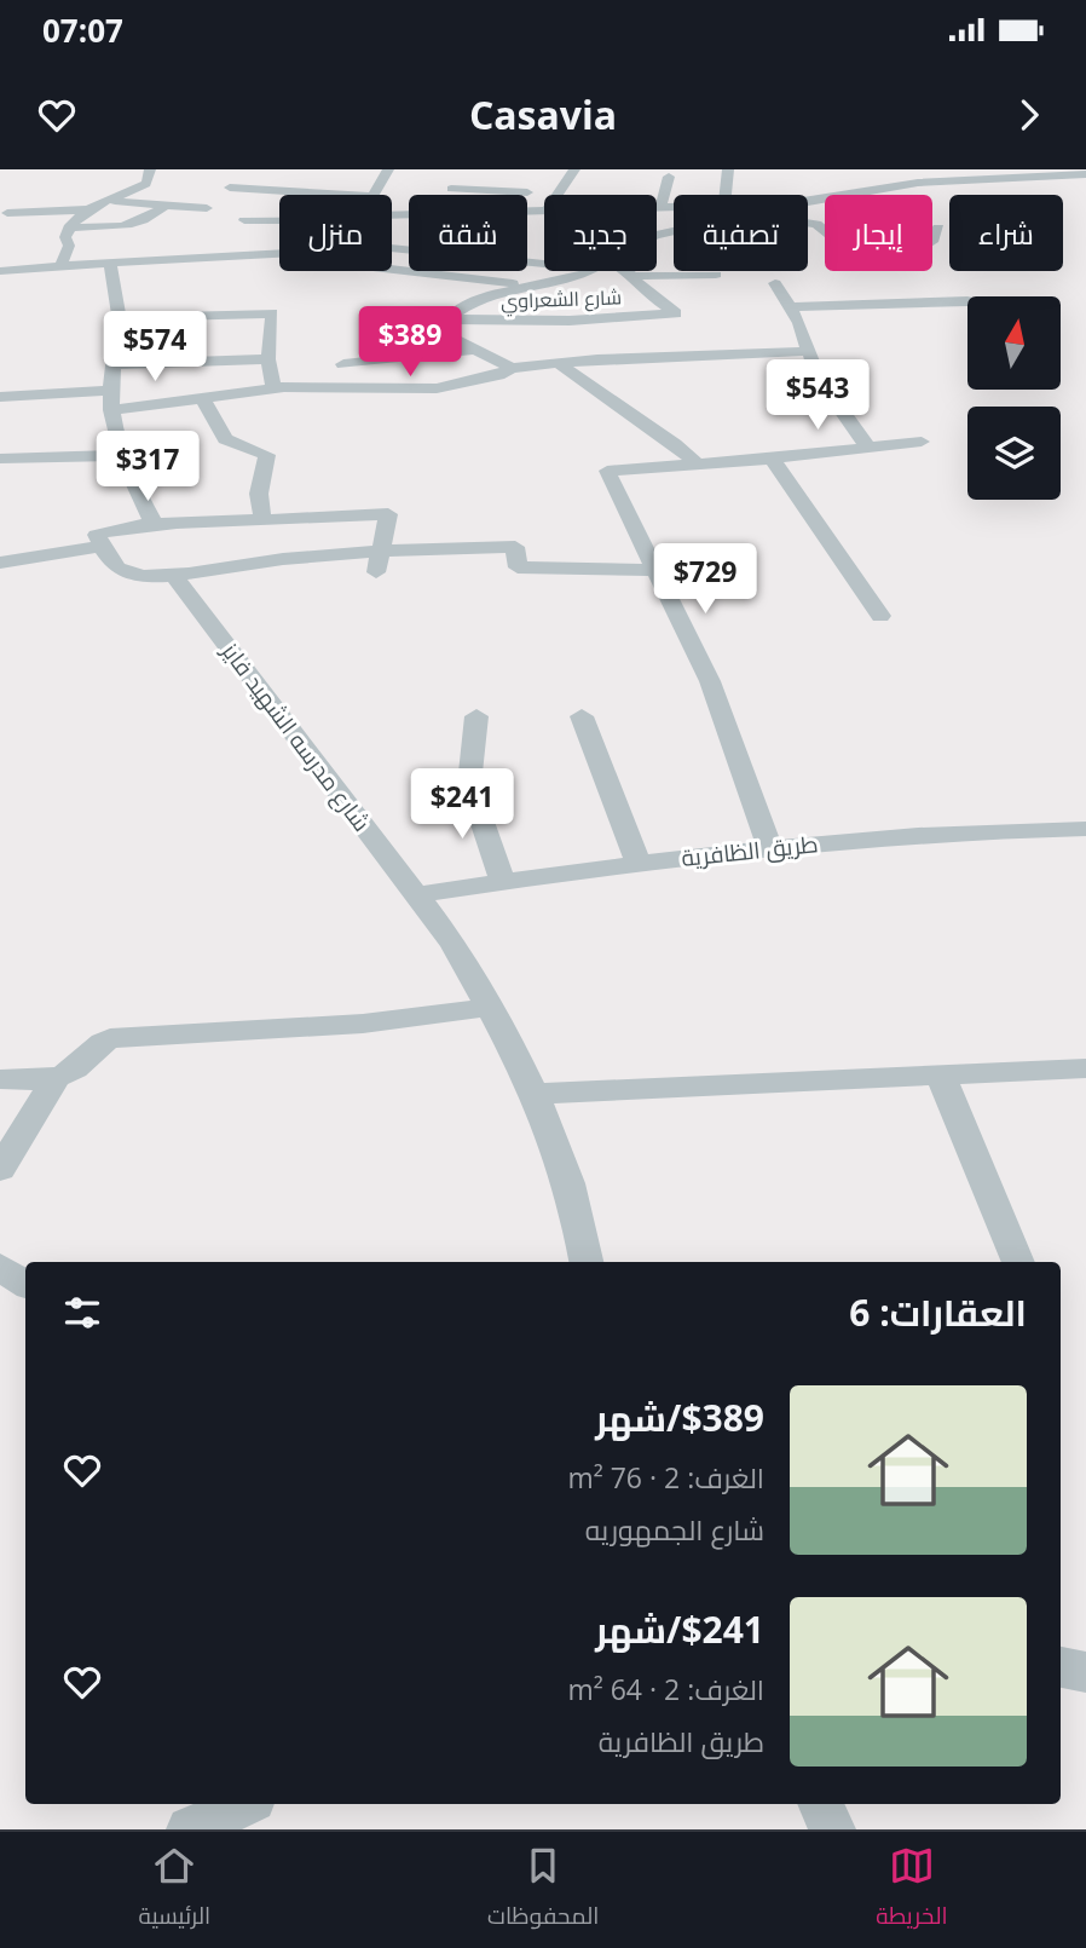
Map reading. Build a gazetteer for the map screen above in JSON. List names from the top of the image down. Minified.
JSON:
{"streets":{"street":["شارع الشعراوي","شارع مدرسه الشهيد فايز","طريق الظافرية"]},"crossings":[["شارع مدرسه الشهيد فايز","طريق الظافرية"]],"north":"top","page":{"status":"07:07","header":"Casavia","chip":["شراء","إيجار","تصفية","جديد","شقة","منزل"],"price":["$389","$574","$543","$317","$729","$241"],"heading":"العقارات: 6","list":[{"name":"$389/شهر","note":"الغرف: 2 · 76 m² · شارع الجمهوريه"},{"name":"$241/شهر","note":"الغرف: 2 · 64 m² · طريق الظافرية"}],"tabs":["الخريطة","المحفوظات","الرئيسية"]}}
